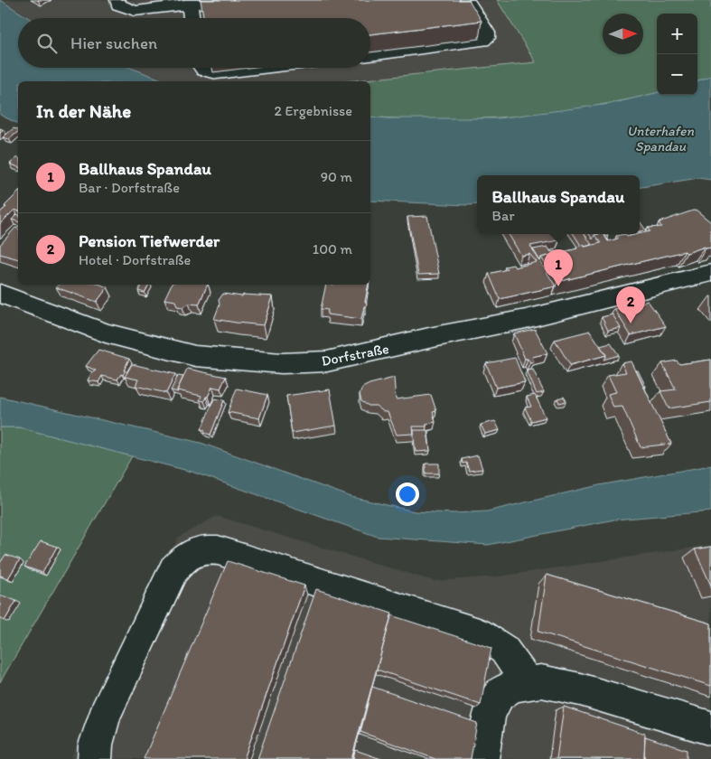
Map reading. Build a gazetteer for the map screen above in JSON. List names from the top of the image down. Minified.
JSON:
{"streets":{"street":["Dorfstraße"]},"water":["Unterhafen Spandau"],"north":"right","page":{"map_buttons":["+","−"],"search":"Hier suchen","heading":["In der Nähe","2 Ergebnisse"],"list":[{"mark":"1","name":"Ballhaus Spandau","note":"Bar · Dorfstraße","value":"90 m"},{"mark":"2","name":"Pension Tiefwerder","note":"Hotel · Dorfstraße","value":"100 m"}],"popup":["Ballhaus Spandau","Bar"],"pins":["1","2"]}}
